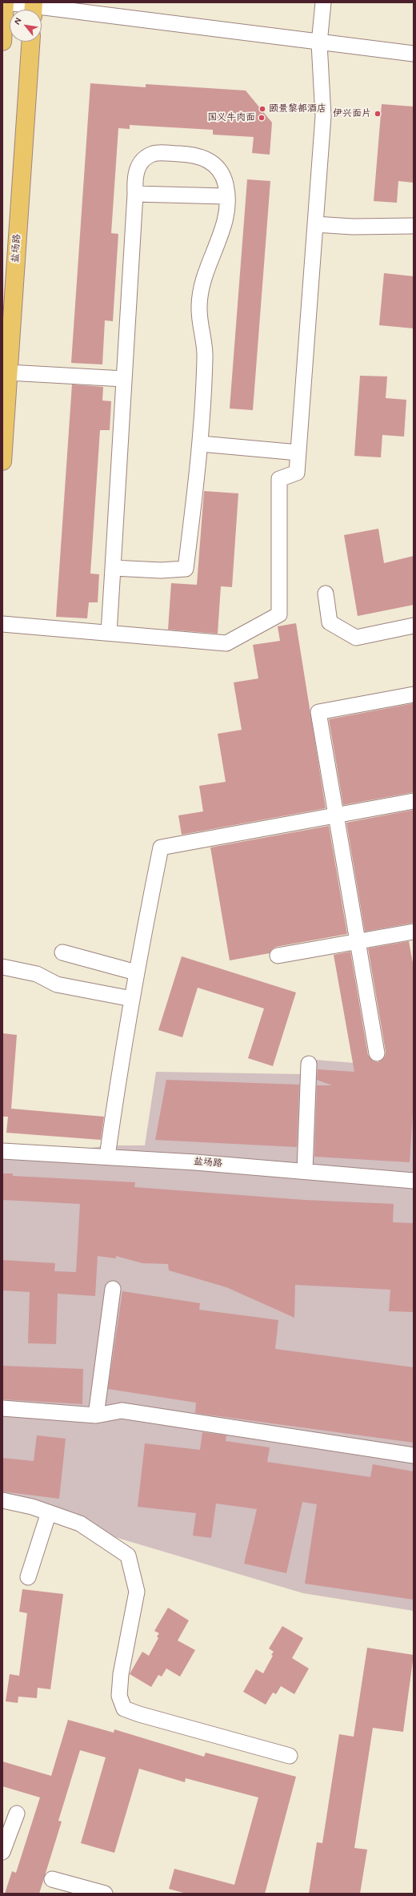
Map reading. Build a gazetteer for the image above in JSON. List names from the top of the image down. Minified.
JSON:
{"streets":{"main road":["盐场路"]},"places":["颐景黎都酒店","伊兴面片","国义牛肉面"],"north":"top left"}
